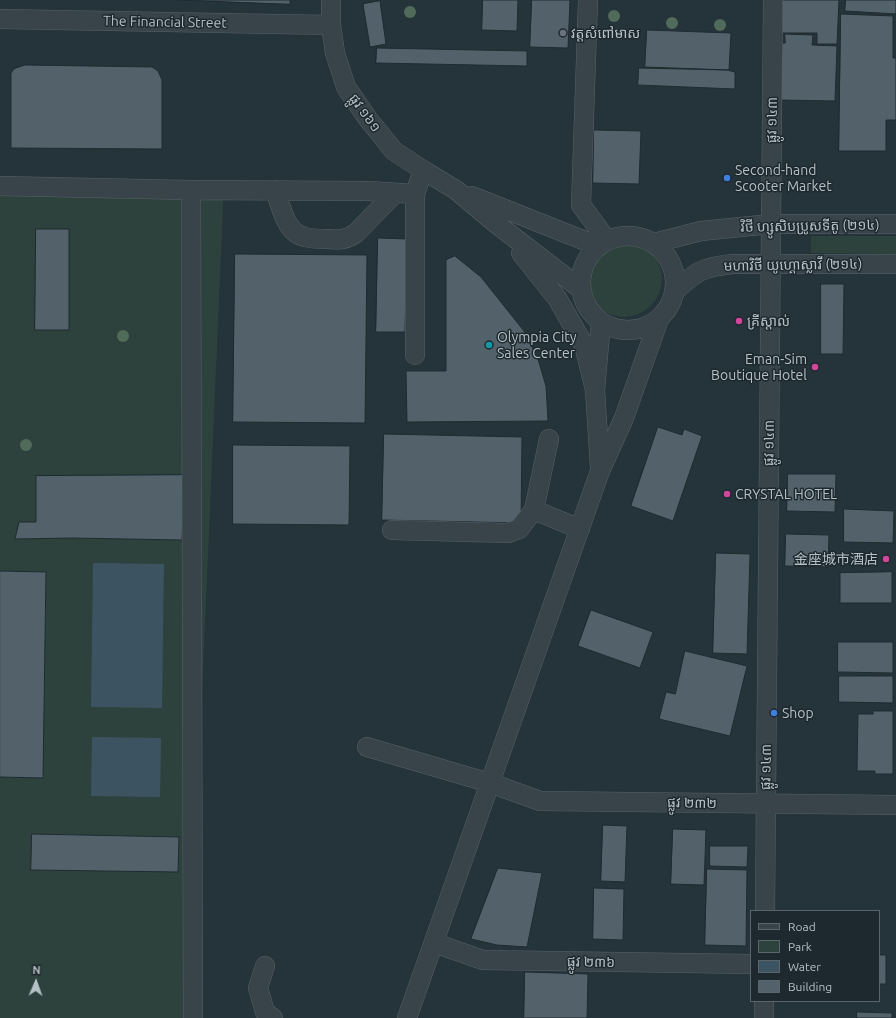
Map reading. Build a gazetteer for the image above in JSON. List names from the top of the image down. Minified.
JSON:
{"streets":{"street":["The Financial Street","ផ្លូវ ១៦១","ផ្លូវ ១៤៣","វិថី ហ្សូសិបប្រូសទីតូ (២១៤)","មហាវិថី យូហ្គោស្លាវី (២១៤)","ផ្លូវ ២៣២","ផ្លូវ ២៣៦"]},"crossings":[["The Financial Street","ផ្លូវ ១៦១"],["ផ្លូវ ១៦១","វិថី ហ្សូសិបប្រូសទីតូ (២១៤)"],["ផ្លូវ ១៦១","មហាវិថី យូហ្គោស្លាវី (២១៤)"],["ផ្លូវ ១៤៣","វិថី ហ្សូសិបប្រូសទីតូ (២១៤)"],["ផ្លូវ ១៤៣","មហាវិថី យូហ្គោស្លាវី (២១៤)"],["ផ្លូវ ១៤៣","ផ្លូវ ២៣២"],["វិថី ហ្សូសិបប្រូសទីតូ (២១៤)","មហាវិថី យូហ្គោស្លាវី (២១៤)"]],"places":["វត្តសំពៅមាស","Second-hand Scooter Market","គ្រីស្តាល់","Olympia City Sales Center","Eman-Sim Boutique Hotel","CRYSTAL HOTEL","金座城市酒店","Shop"],"legend":["Road","Park","Water","Building"],"north":"top"}
